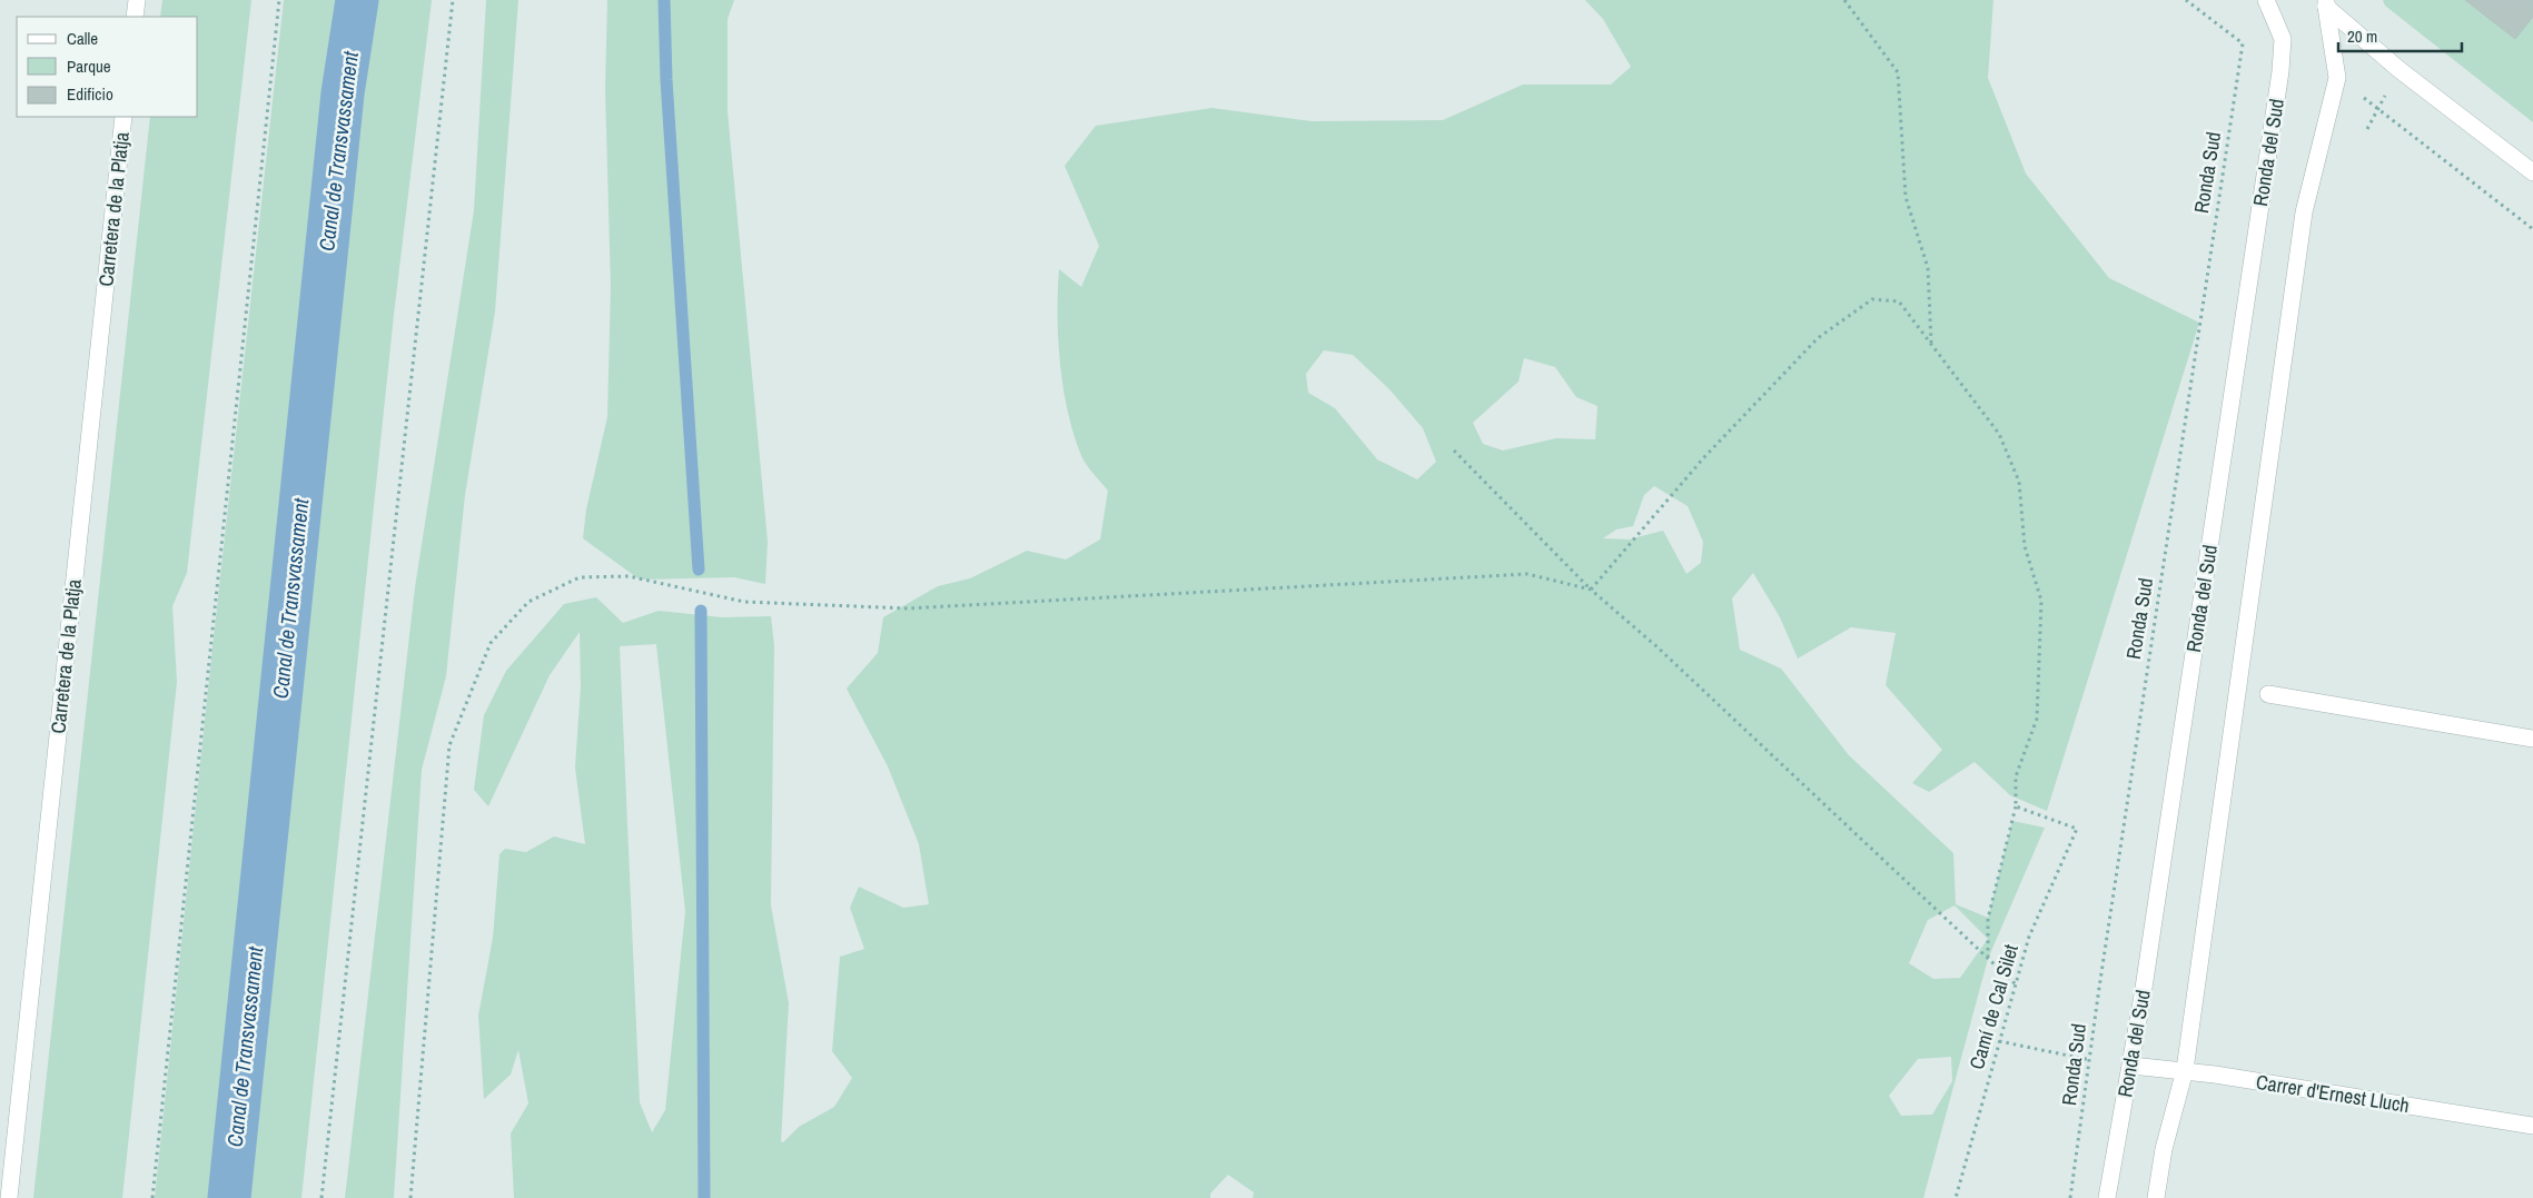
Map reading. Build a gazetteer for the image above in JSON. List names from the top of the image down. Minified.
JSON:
{"streets":{"street":["Ronda del Sud","Carretera de la Platja","Carrer d'Ernest Lluch"],"path":["Ronda Sud","Camí de Cal Silet"]},"crossings":[["Ronda del Sud","Carrer d'Ernest Lluch"]],"water":["Canal de Transvassament"],"legend":["Calle","Parque","Edificio"],"scale_bar":"20 m"}
